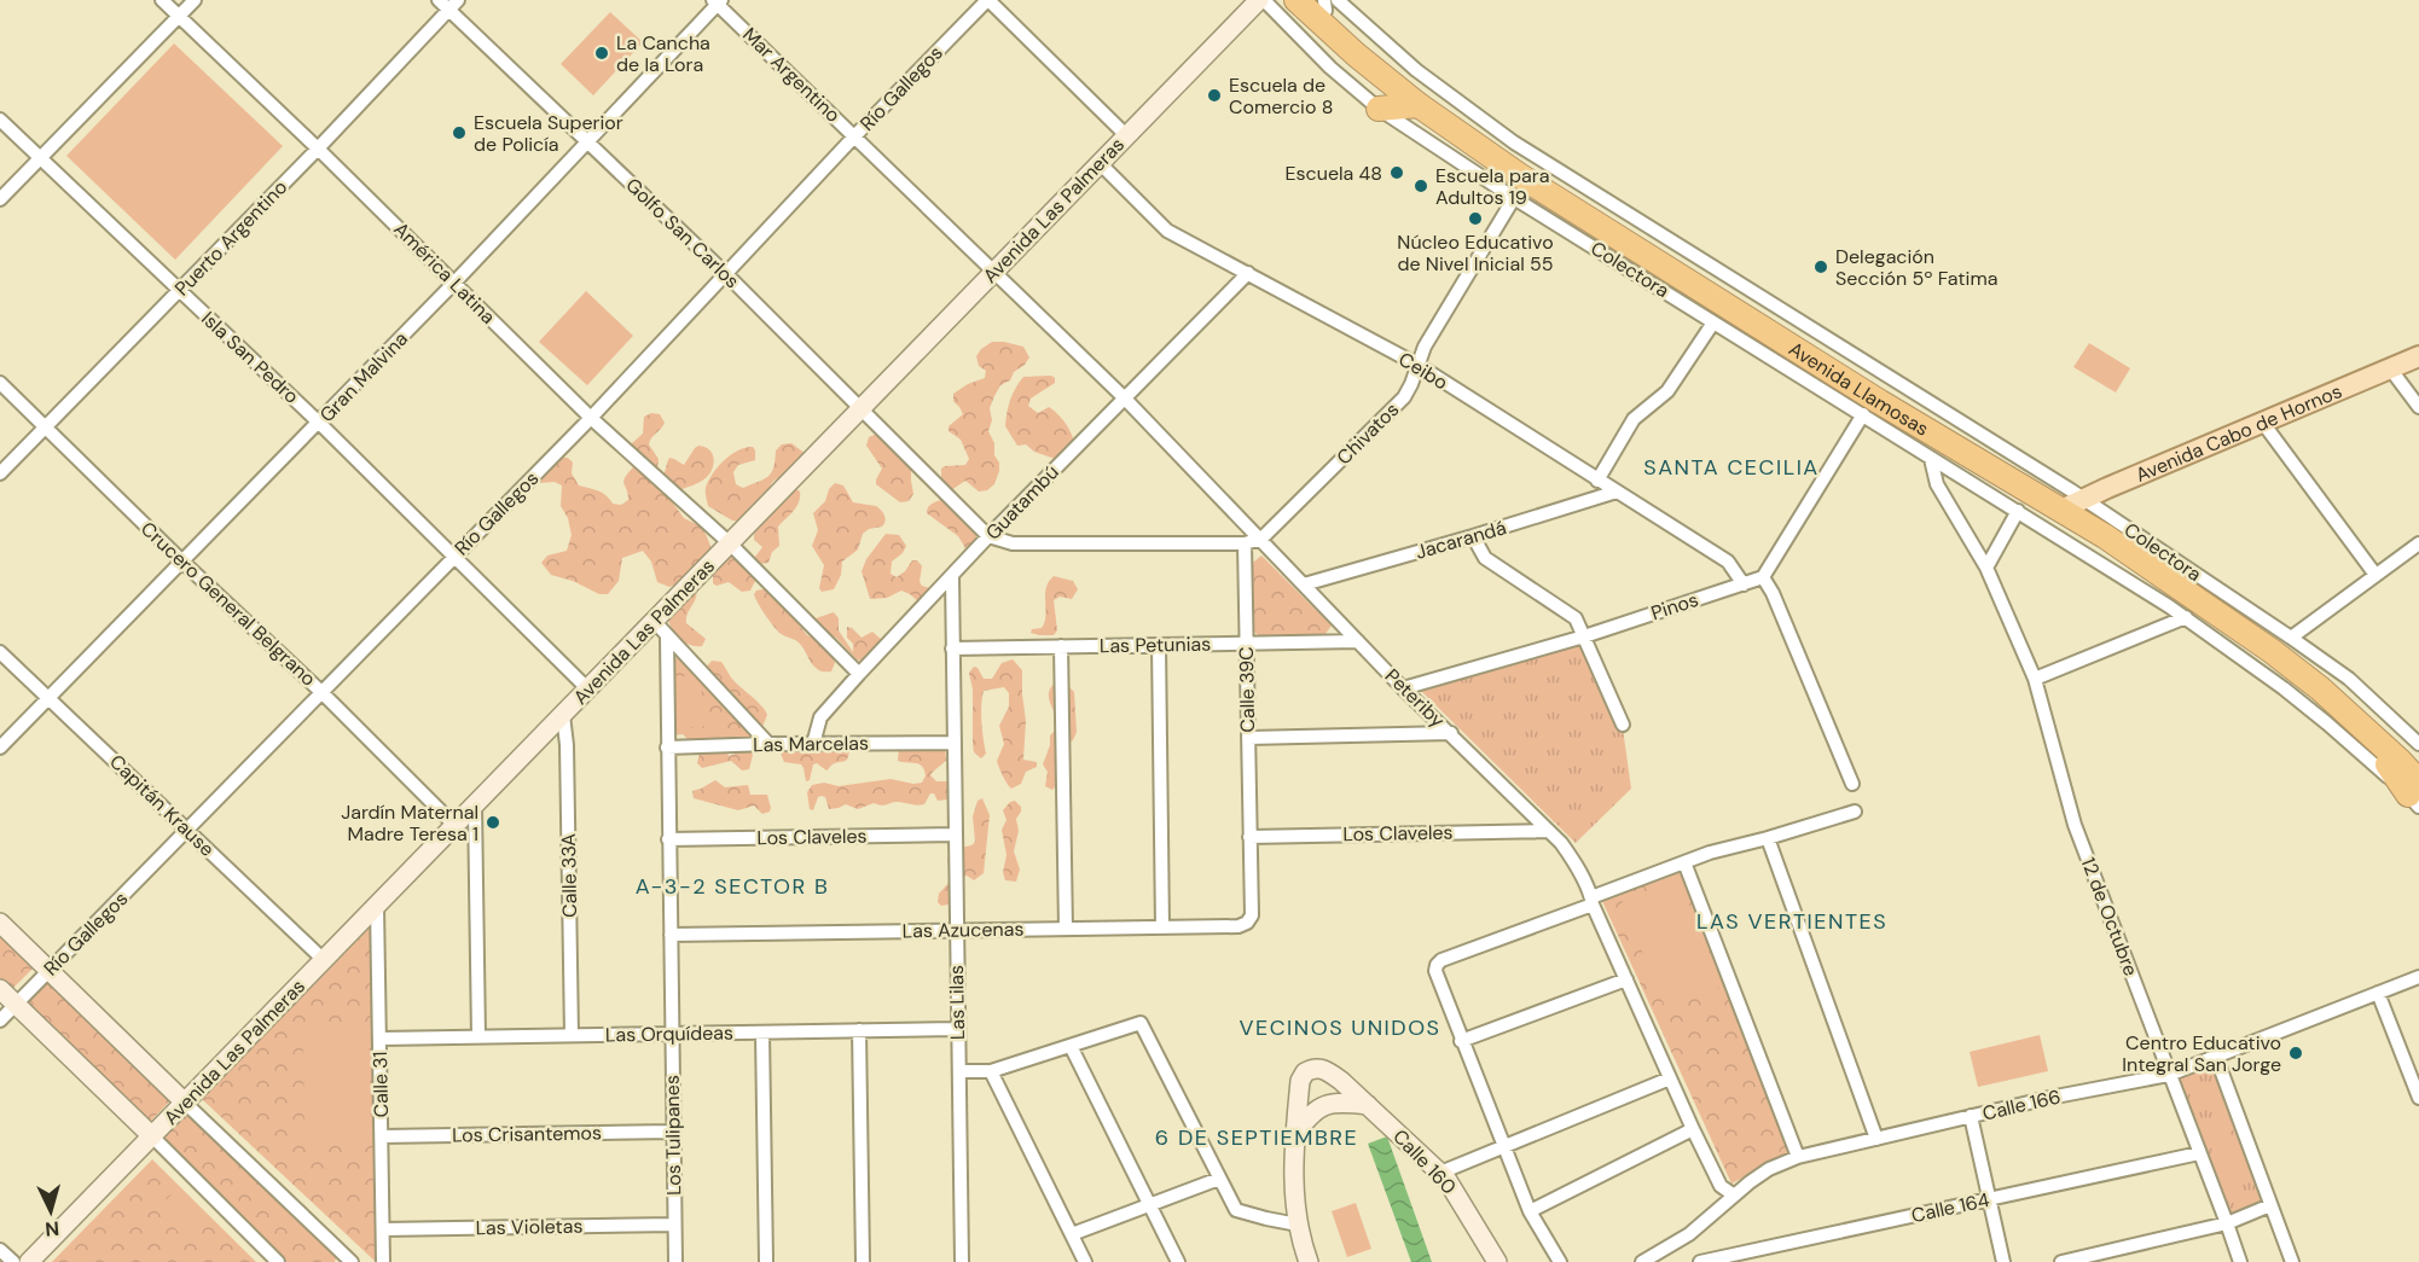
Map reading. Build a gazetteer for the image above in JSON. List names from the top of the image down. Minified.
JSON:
{"streets":{"highway":["Avenida Llamosas"],"main road":["Avenida Las Palmeras","Avenida Cabo de Hornos","Calle 160"],"street":["Mar Argentino","Río Gallegos","Golfo San Carlos","Puerto Argentino","Colectora","América Latina","Isla San Pedro","Ceibo","Gran Malvina","Chivatos","Guatambú","Jacarandá","Crucero General Belgrano","Pinos","Las Petunias","Calle 39C","Peteriby","Las Marcelas","Capitán Krause","Los Claveles","Calle 33A","12 de Octubre","Las Azucenas","Las Lilas","Las Orquídeas","Calle 31","Calle 166","Los Crisantemos","Los Tulipanes","Calle 164","Las Violetas"]},"crossings":[["Mar Argentino","Río Gallegos"],["Mar Argentino","Avenida Las Palmeras"],["Mar Argentino","Gran Malvina"],["Mar Argentino","Peteriby"],["Río Gallegos","Golfo San Carlos"],["Río Gallegos","América Latina"],["Río Gallegos","Isla San Pedro"],["Río Gallegos","Crucero General Belgrano"],["Río Gallegos","Capitán Krause"],["Avenida Las Palmeras","Golfo San Carlos"],["Avenida Las Palmeras","Colectora"],["Avenida Las Palmeras","América Latina"],["Avenida Las Palmeras","Isla San Pedro"],["Avenida Las Palmeras","Ceibo"],["Avenida Las Palmeras","Crucero General Belgrano"],["Avenida Las Palmeras","Peteriby"],["Avenida Las Palmeras","Capitán Krause"],["Avenida Las Palmeras","Calle 33A"],["Avenida Las Palmeras","Calle 31"],["Avenida Las Palmeras","Los Tulipanes"],["Golfo San Carlos","Puerto Argentino"],["Golfo San Carlos","Gran Malvina"],["Golfo San Carlos","Guatambú"],["Puerto Argentino","América Latina"],["Puerto Argentino","Isla San Pedro"],["Puerto Argentino","Crucero General Belgrano"],["Colectora","Avenida Llamosas"],["Colectora","Avenida Cabo de Hornos"],["Colectora","Chivatos"],["Colectora","12 de Octubre"],["América Latina","Gran Malvina"],["América Latina","Guatambú"],["Isla San Pedro","Gran Malvina"],["Ceibo","Chivatos"],["Ceibo","Guatambú"],["Ceibo","Jacarandá"],["Ceibo","Pinos"],["Gran Malvina","Crucero General Belgrano"],["Gran Malvina","Capitán Krause"],["Avenida Llamosas","Avenida Cabo de Hornos"],["Chivatos","Peteriby"],["Guatambú","Peteriby"],["Guatambú","Las Marcelas"],["Guatambú","Las Lilas"],["Jacarandá","Peteriby"],["Pinos","Peteriby"],["Las Petunias","Calle 39C"],["Las Petunias","Peteriby"],["Las Petunias","Las Lilas"],["Calle 39C","Los Claveles"],["Calle 39C","Las Azucenas"],["Peteriby","Los Claveles"],["Peteriby","Calle 166"],["Las Marcelas","Las Lilas"],["Las Marcelas","Los Tulipanes"],["Los Claveles","Las Lilas"],["Los Claveles","Los Tulipanes"],["Calle 33A","Las Orquídeas"],["12 de Octubre","Calle 166"],["12 de Octubre","Calle 164"],["Las Azucenas","Las Lilas"],["Las Azucenas","Los Tulipanes"],["Las Lilas","Las Orquídeas"],["Las Orquídeas","Calle 31"],["Las Orquídeas","Los Tulipanes"],["Calle 31","Los Crisantemos"],["Calle 31","Las Violetas"],["Los Crisantemos","Los Tulipanes"],["Los Tulipanes","Las Violetas"]],"districts":["SANTA CECILIA","A-3-2 SECTOR B","LAS VERTIENTES","VECINOS UNIDOS","6 DE SEPTIEMBRE"],"places":["La Cancha de la Lora","Escuela de Comercio 8","Escuela Superior de Policía","Escuela 48","Escuela para Adultos 19","Núcleo Educativo de Nivel Inicial 55","Delegación Sección 5º Fatima","Jardín Maternal Madre Teresa 1","Centro Educativo Integral San Jorge"],"north":"bottom"}
